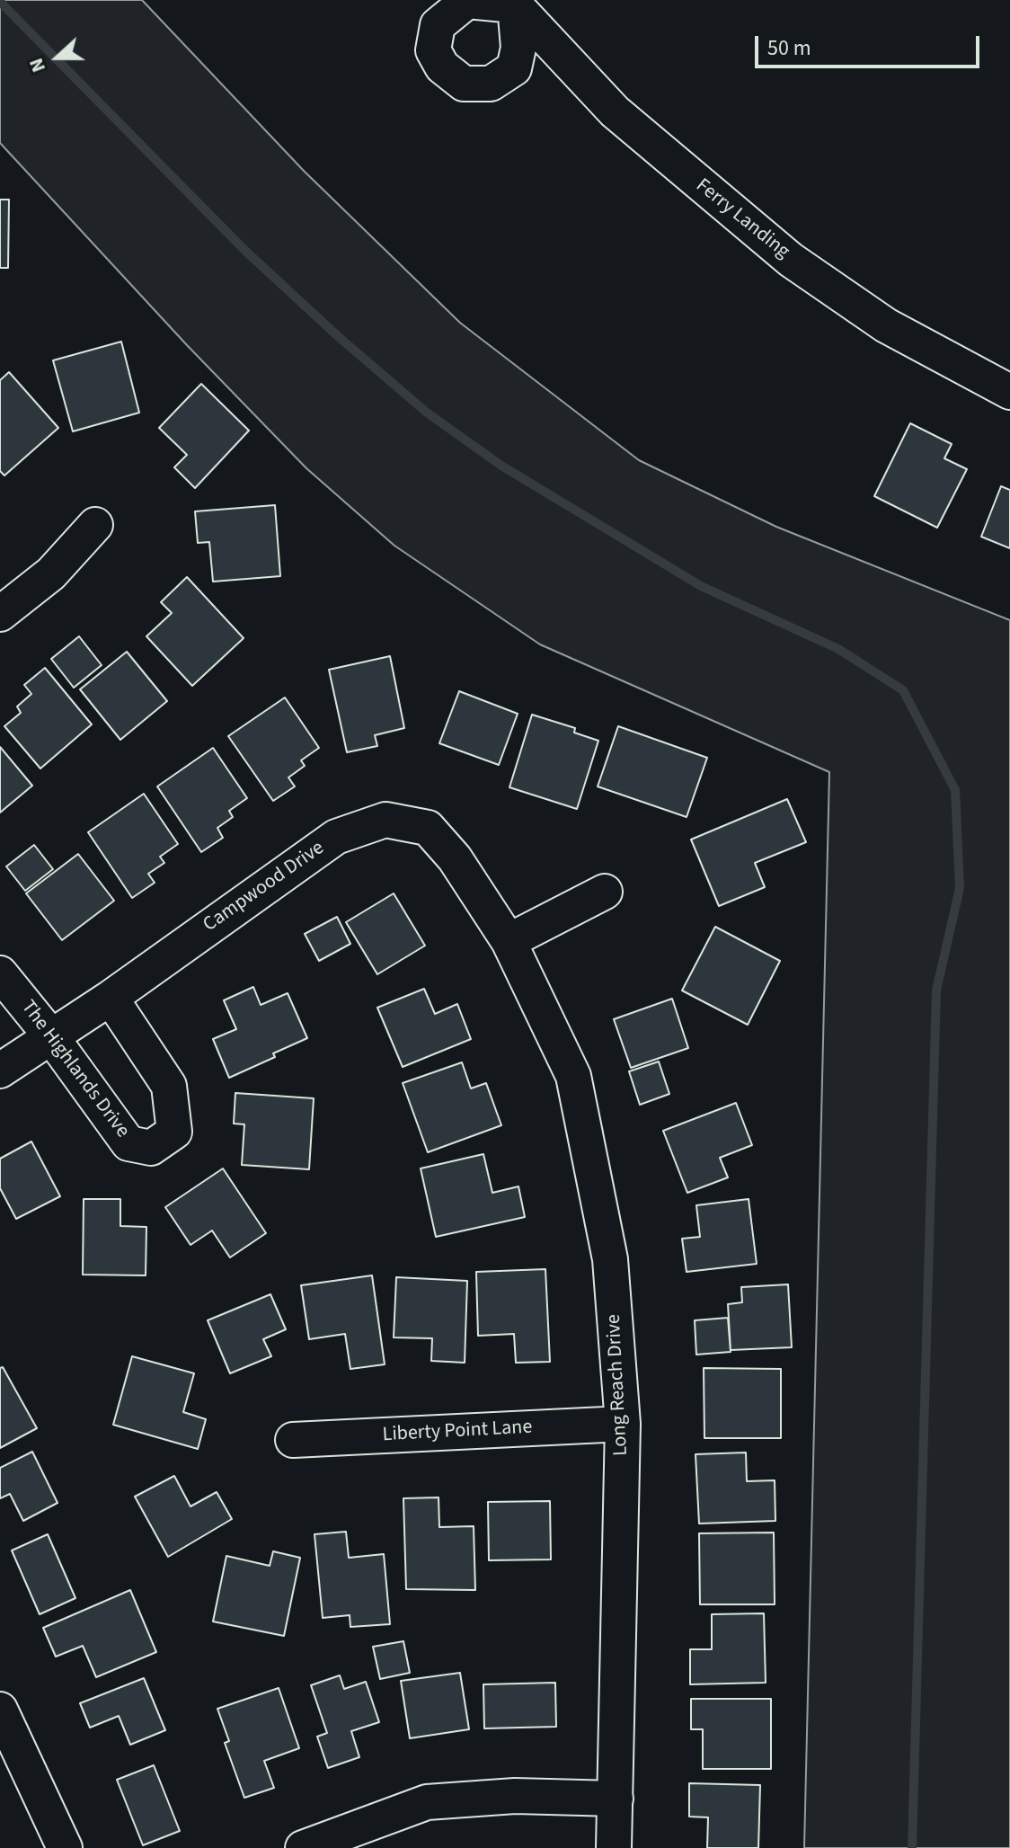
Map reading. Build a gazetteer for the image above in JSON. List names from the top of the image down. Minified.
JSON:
{"streets":{"street":["Ferry Landing","Campwood Drive","The Highlands Drive","Long Reach Drive","Liberty Point Lane"]},"crossings":[["Campwood Drive","The Highlands Drive"],["Campwood Drive","Long Reach Drive"],["Long Reach Drive","Liberty Point Lane"]],"scale_bar":"50 m","north":"left"}
